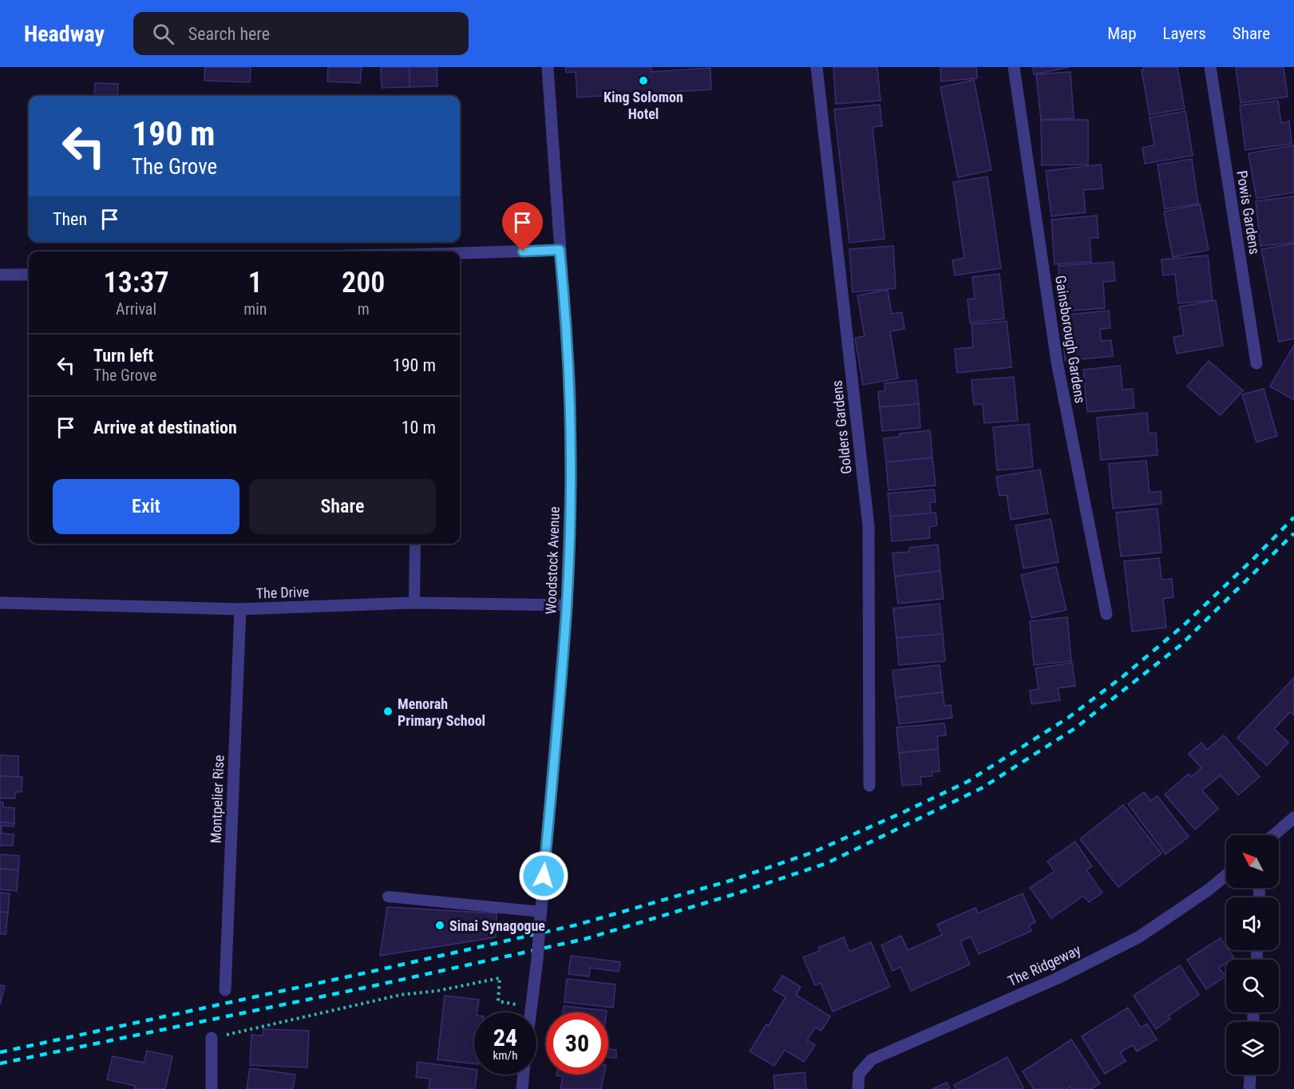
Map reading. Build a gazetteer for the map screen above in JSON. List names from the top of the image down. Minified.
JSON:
{"streets":{"street":["Powis Gardens","Gainsborough Gardens","Golders Gardens","Woodstock Avenue","The Drive","Montpelier Rise","The Ridgeway"]},"crossings":[["Woodstock Avenue","The Drive"],["The Drive","Montpelier Rise"]],"places":["King Solomon Hotel","Menorah Primary School","Sinai Synagogue"],"north":"top left","page":{"header":"Headway","search":"Search here","nav":["Map","Layers","Share"],"turn":["190 m","The Grove"],"then":"Then","eta":["13:37","Arrival","1","min","200","m"],"list":[{"name":"Turn left","note":"The Grove","value":"190 m"},{"name":"Arrive at destination","value":"10 m"}],"buttons":["Exit","Share"],"speed":"24 km/h","limit":"30"}}
